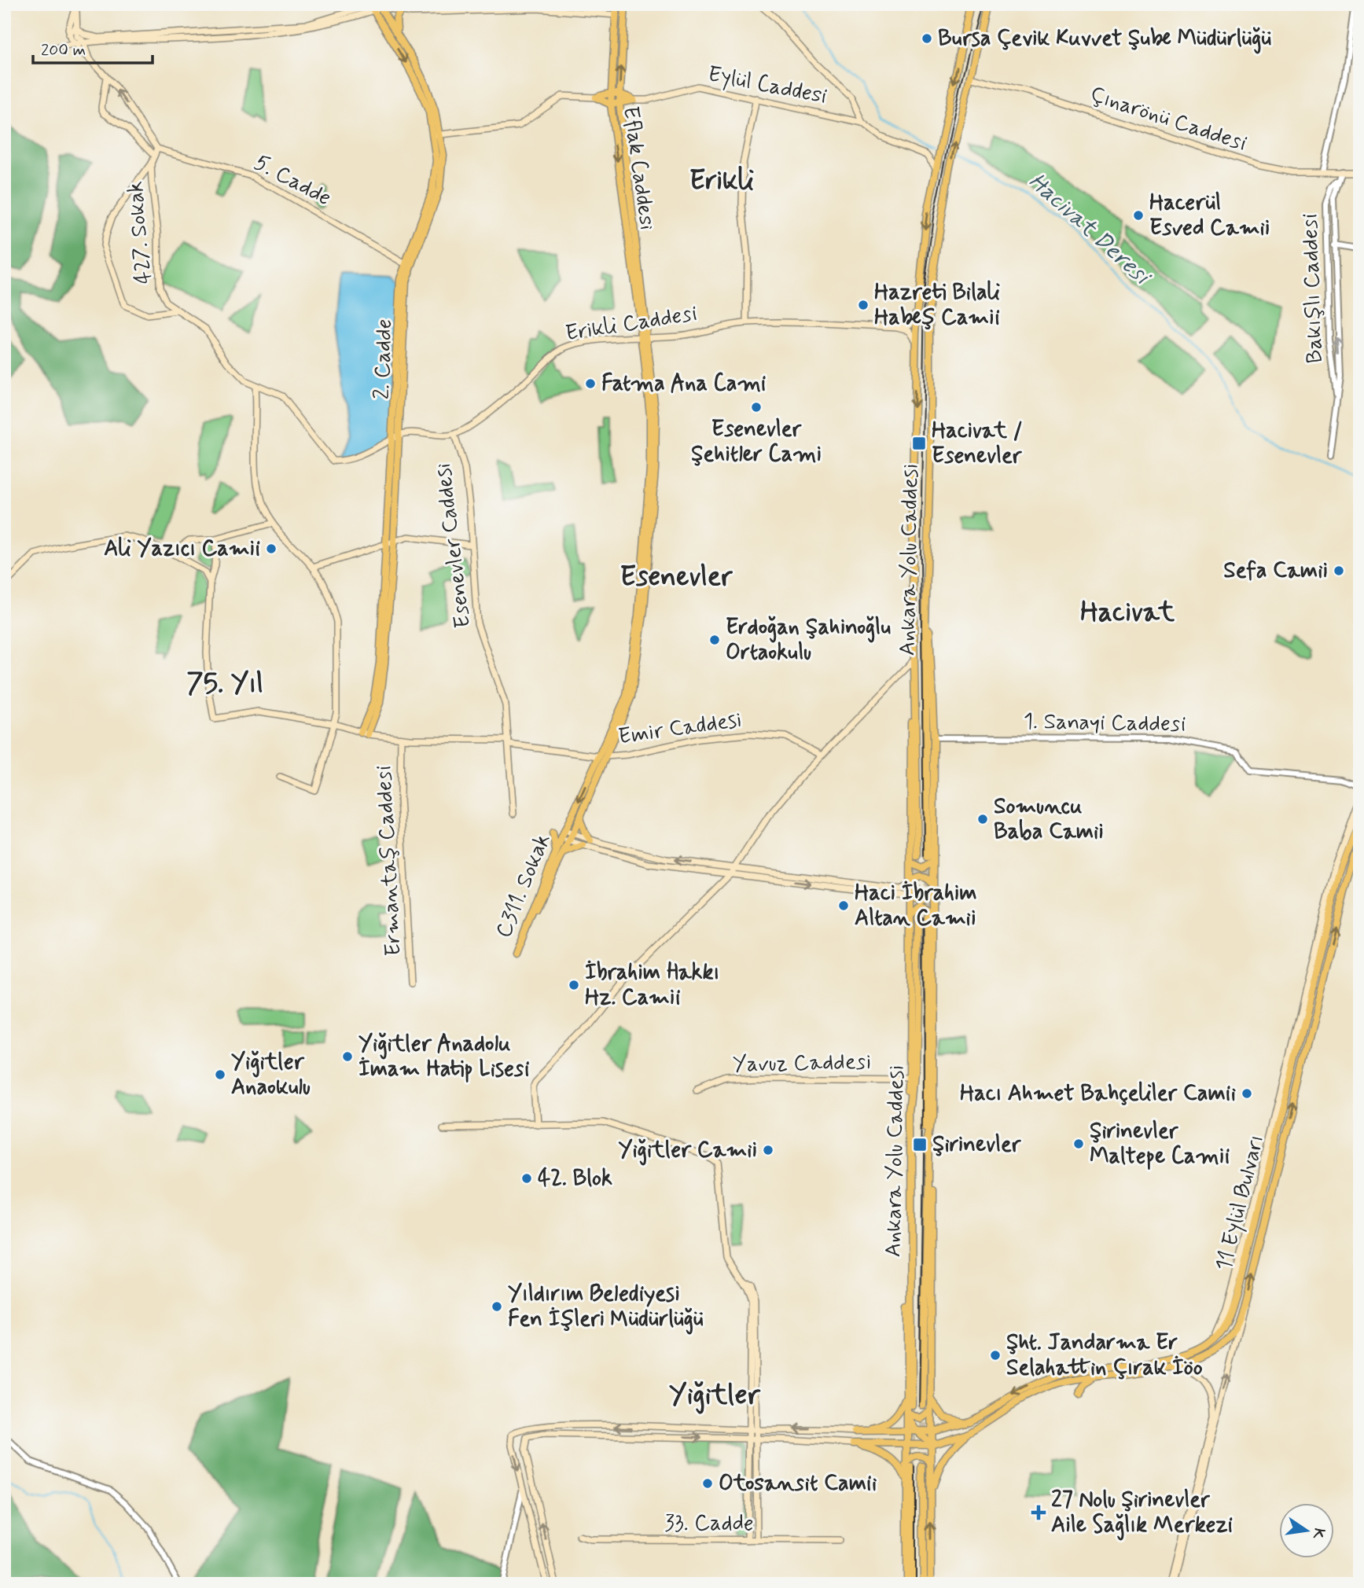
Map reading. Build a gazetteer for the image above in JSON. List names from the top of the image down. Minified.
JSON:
{"streets":{"main road":["Eylül Caddesi","Çınarönü Caddesi","Eflak Caddesi","5. Cadde","427. Sokak","Erikli Caddesi","2. Cadde","Esenevler Caddesi","Ankara Yolu Caddesi","Emir Caddesi","Ermantaş Caddesi","C311. Sokak","Yavuz Caddesi","11 Eylül Bulvarı","33. Cadde"],"street":["Bakışlı Caddesi","1. Sanayi Caddesi"]},"crossings":[["Çınarönü Caddesi","Bakışlı Caddesi"],["Çınarönü Caddesi","Ankara Yolu Caddesi"],["Eflak Caddesi","Erikli Caddesi"],["5. Cadde","427. Sokak"],["5. Cadde","2. Cadde"],["427. Sokak","2. Cadde"],["Erikli Caddesi","Esenevler Caddesi"],["2. Cadde","Emir Caddesi"],["Esenevler Caddesi","Emir Caddesi"],["Emir Caddesi","Ermantaş Caddesi"],["Emir Caddesi","C311. Sokak"]],"districts":["Erikli","Esenevler","Hacivat","75. Yıl","Yiğitler"],"water":["Hacivat Deresi"],"places":{"other":["Bursa Çevik Kuvvet Şube Müdürlüğü","Hacerül Esved Camii","Hazreti Bilali Habeş Camii","Fatma Ana Cami","Esenevler Şehitler Cami","Ali Yazıcı Camii","Sefa Camii","Erdoğan Şahinoğlu Ortaokulu","Somuncu Baba Camii","Haci İbrahim Altan Camii","İbrahim Hakkı Hz. Camii","Yiğitler Anadolu İmam Hatip Lisesi","Yiğitler Anaokulu","Hacı Ahmet Bahçeliler Camii","Şirinevler Maltepe Camii","Yiğitler Camii","42. Blok","Yıldırım Belediyesi Fen İşleri Müdürlüğü","Şht. Jandarma Er Selahattin Çırak İöo","Otosansit Camii"],"transit":["Hacivat / Esenevler","Şirinevler"],"health":["27 Nolu Şirinevler Aile Sağlık Merkezi"]},"scale_bar":"200 m","north":"right"}
